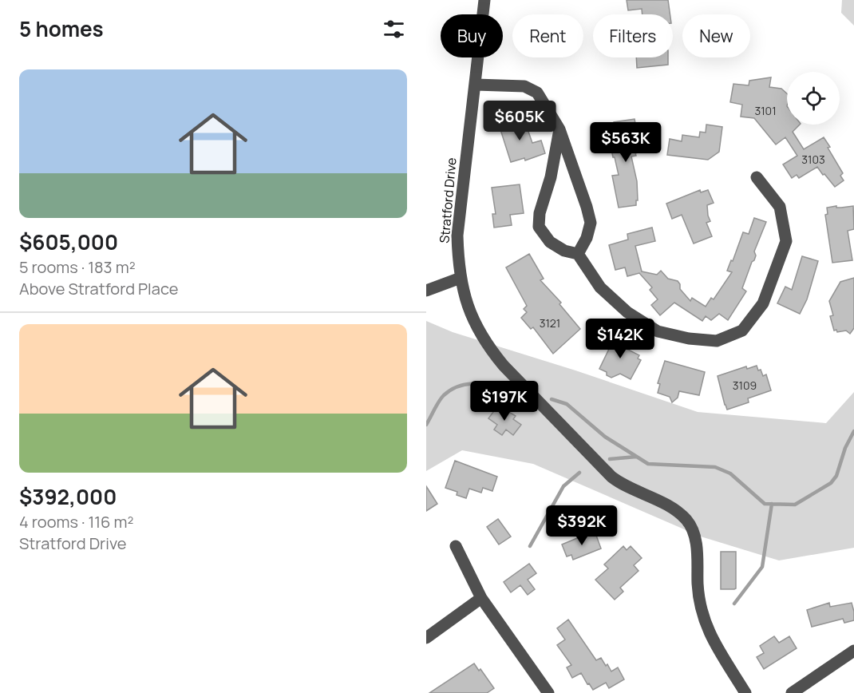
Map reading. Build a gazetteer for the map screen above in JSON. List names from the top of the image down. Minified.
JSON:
{"streets":{"street":["Stratford Drive"]},"house_numbers":["3101","3103","3121","3109"],"page":{"heading":"5 homes","chip":["Buy","Rent","Filters","New"],"list":[{"name":"$605,000","note":"5 rooms · 183 m² · Above Stratford Place"},{"name":"$392,000","note":"4 rooms · 116 m² · Stratford Drive"}],"price":["$605K","$563K","$142K","$197K","$392K"]}}
